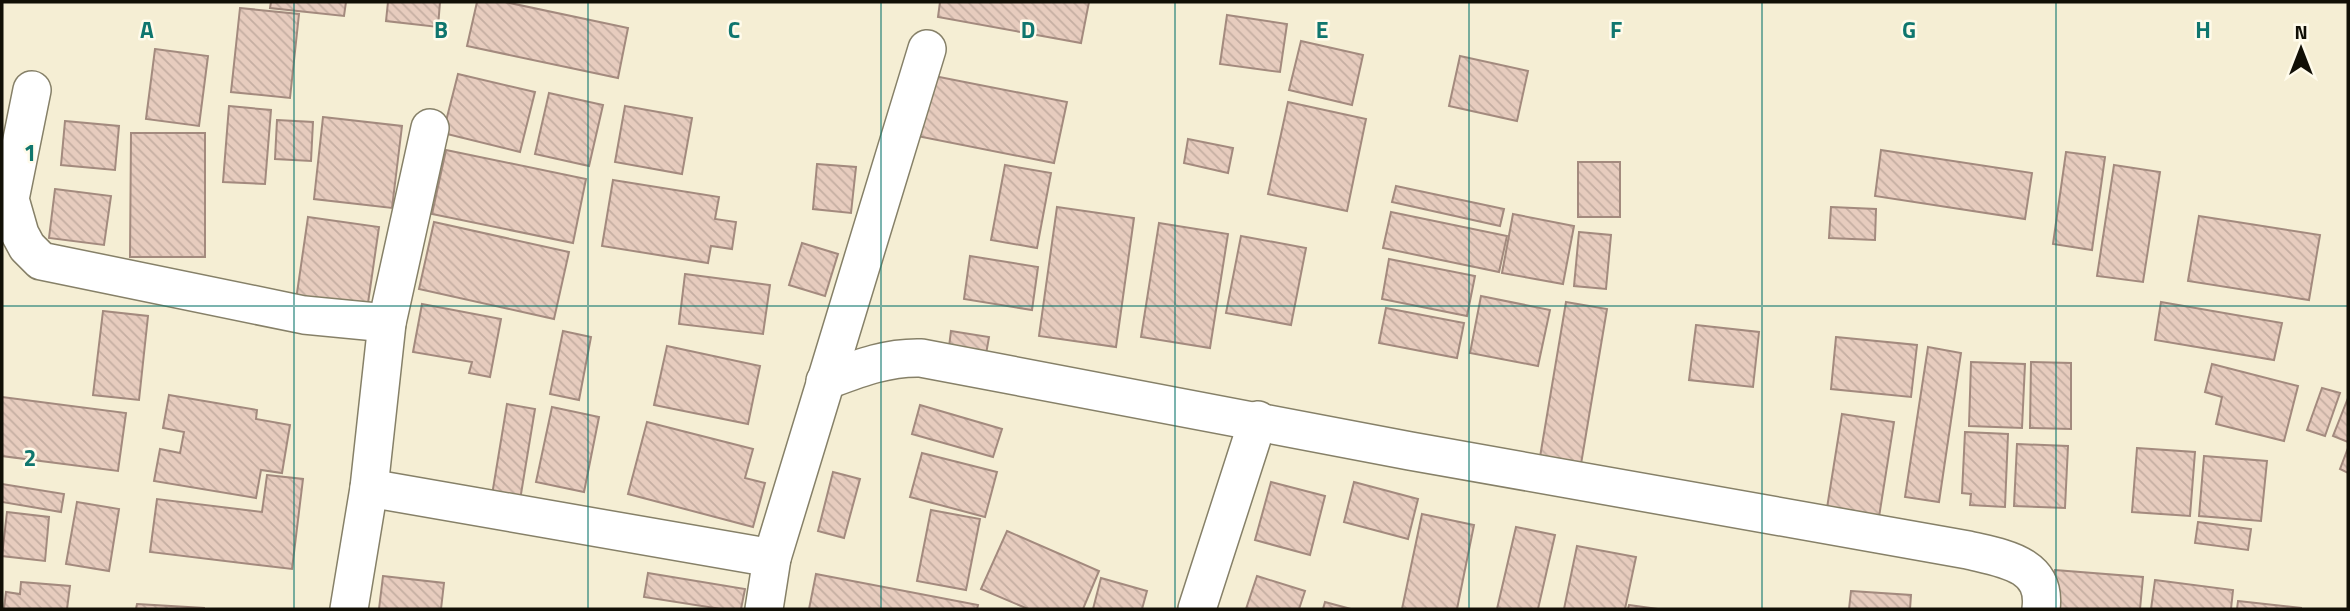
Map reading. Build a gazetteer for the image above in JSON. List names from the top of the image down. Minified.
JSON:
{"north":"top","grid":{"columns":["A","B","C","D","E","F","G","H"],"rows":["1","2"]}}
